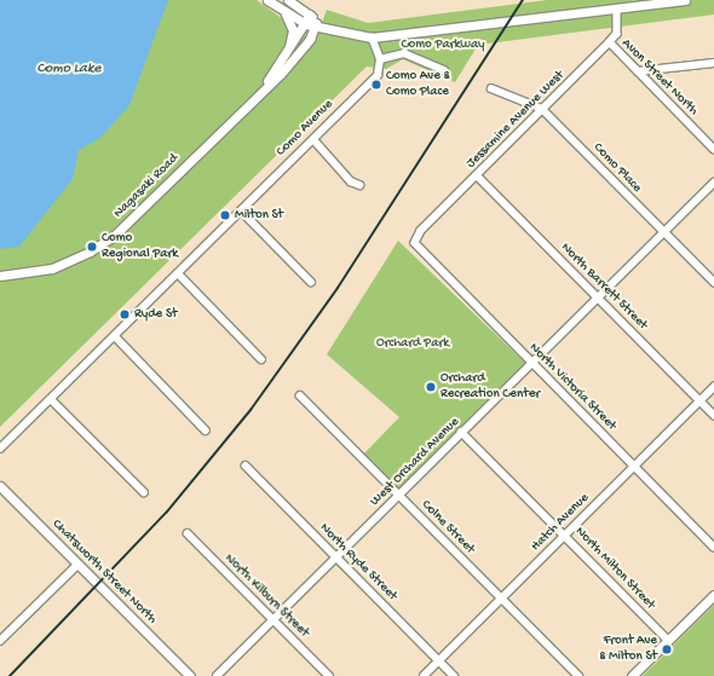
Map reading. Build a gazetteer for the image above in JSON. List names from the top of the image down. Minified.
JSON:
{"streets":{"street":["Avon Street North","Jessamine Avenue West","Como Avenue","Como Place","Nagasaki Road","North Barrett Street","North Victoria Street","West Orchard Avenue","Hatch Avenue","Colne Street","North Ryde Street","North Milton Street","Chatsworth Street North","North Kilburn Street"]},"crossings":[["Avon Street North","Jessamine Avenue West"],["Jessamine Avenue West","Como Place"],["Jessamine Avenue West","North Barrett Street"],["Jessamine Avenue West","North Victoria Street"],["Como Place","West Orchard Avenue"],["North Barrett Street","West Orchard Avenue"],["North Barrett Street","Hatch Avenue"],["North Victoria Street","West Orchard Avenue"],["North Victoria Street","Hatch Avenue"],["West Orchard Avenue","Colne Street"],["West Orchard Avenue","North Ryde Street"],["West Orchard Avenue","North Milton Street"],["West Orchard Avenue","North Kilburn Street"],["Hatch Avenue","Colne Street"],["Hatch Avenue","North Ryde Street"],["Hatch Avenue","North Milton Street"]],"water":["Como Lake"],"parks":["Como Parkway","Orchard Park"],"places":["Como Ave & Como Place","Milton St","Como Regional Park","Ryde St","Orchard Recreation Center","Front Ave & Milton St"]}
